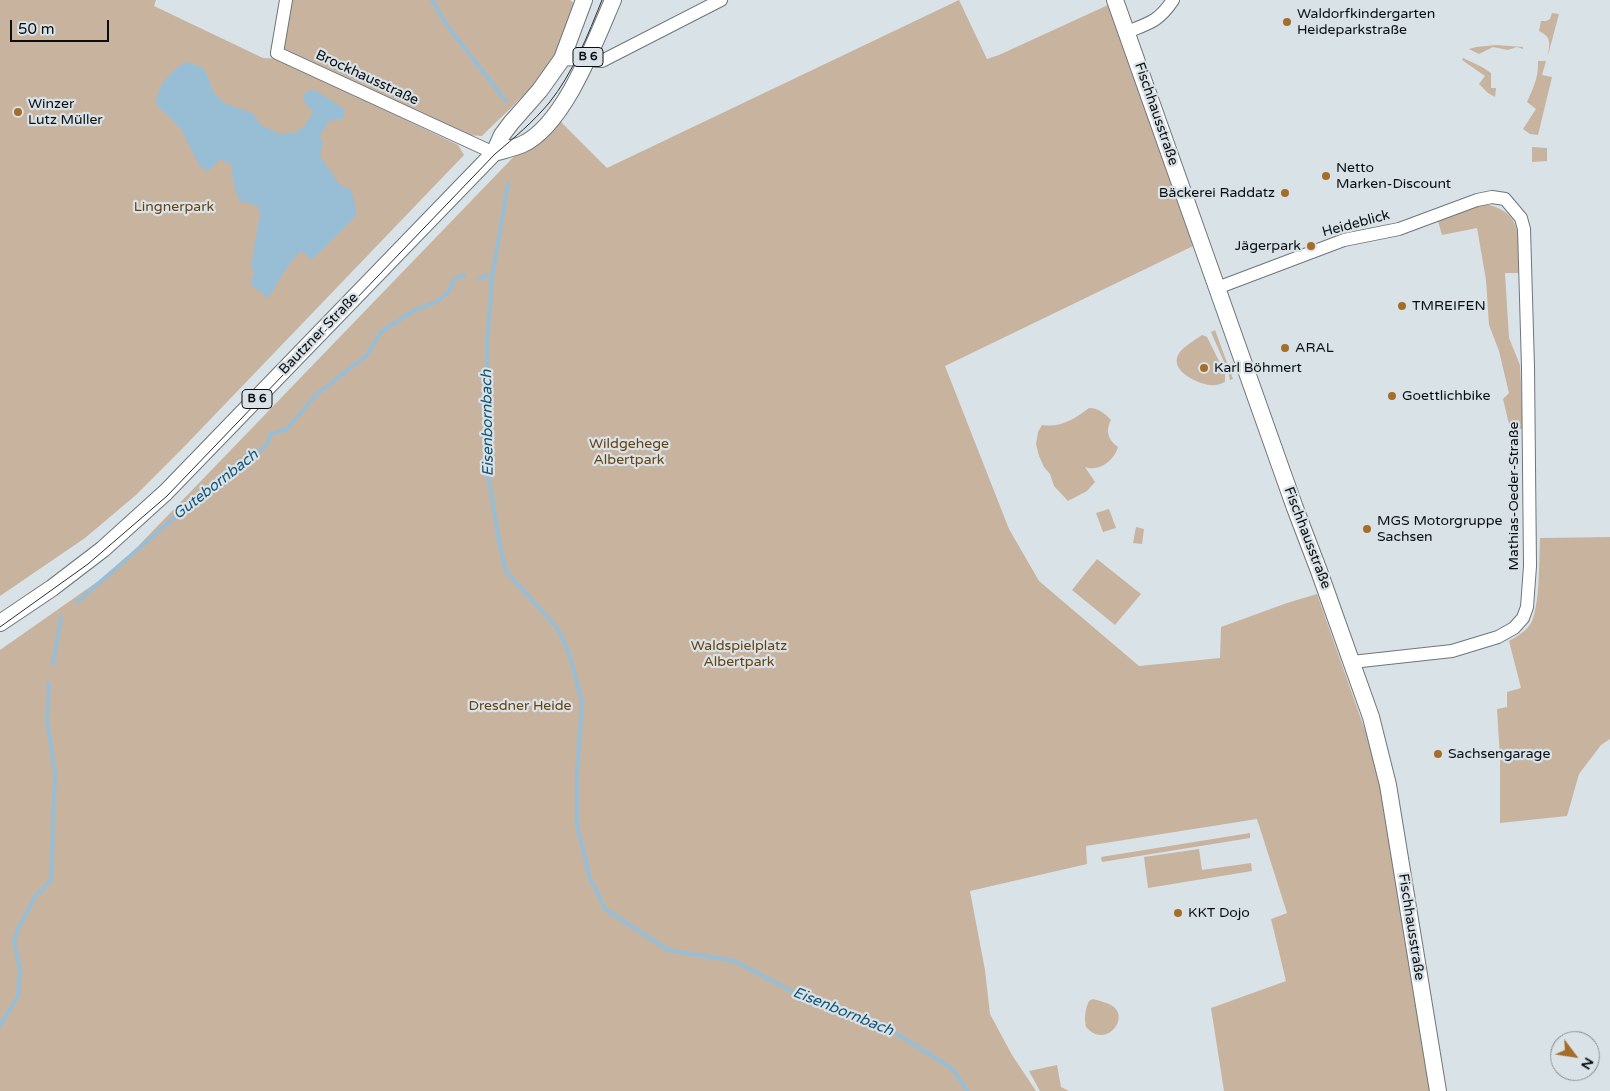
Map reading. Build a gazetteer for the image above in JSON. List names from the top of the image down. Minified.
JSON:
{"streets":{"main road":["B 6","Fischhausstraße","Bautzner Straße"],"street":["Brockhausstraße","Heideblick","Mathias-Oeder-Straße"]},"crossings":[["Brockhausstraße","Bautzner Straße"],["Fischhausstraße","Heideblick"],["Fischhausstraße","Mathias-Oeder-Straße"],["Heideblick","Mathias-Oeder-Straße"]],"water":["Eisenbornbach","Gutebornbach"],"parks":["Lingnerpark","Wildgehege Albertpark","Waldspielplatz Albertpark","Dresdner Heide"],"places":["Waldorfkindergarten Heideparkstraße","Winzer Lutz Müller","Netto Marken-Discount","Bäckerei Raddatz","Jägerpark","TMREIFEN","ARAL","Karl Böhmert","Goettlichbike","MGS Motorgruppe Sachsen","Sachsengarage","KKT Dojo"],"scale_bar":"50 m","north":"bottom right"}
